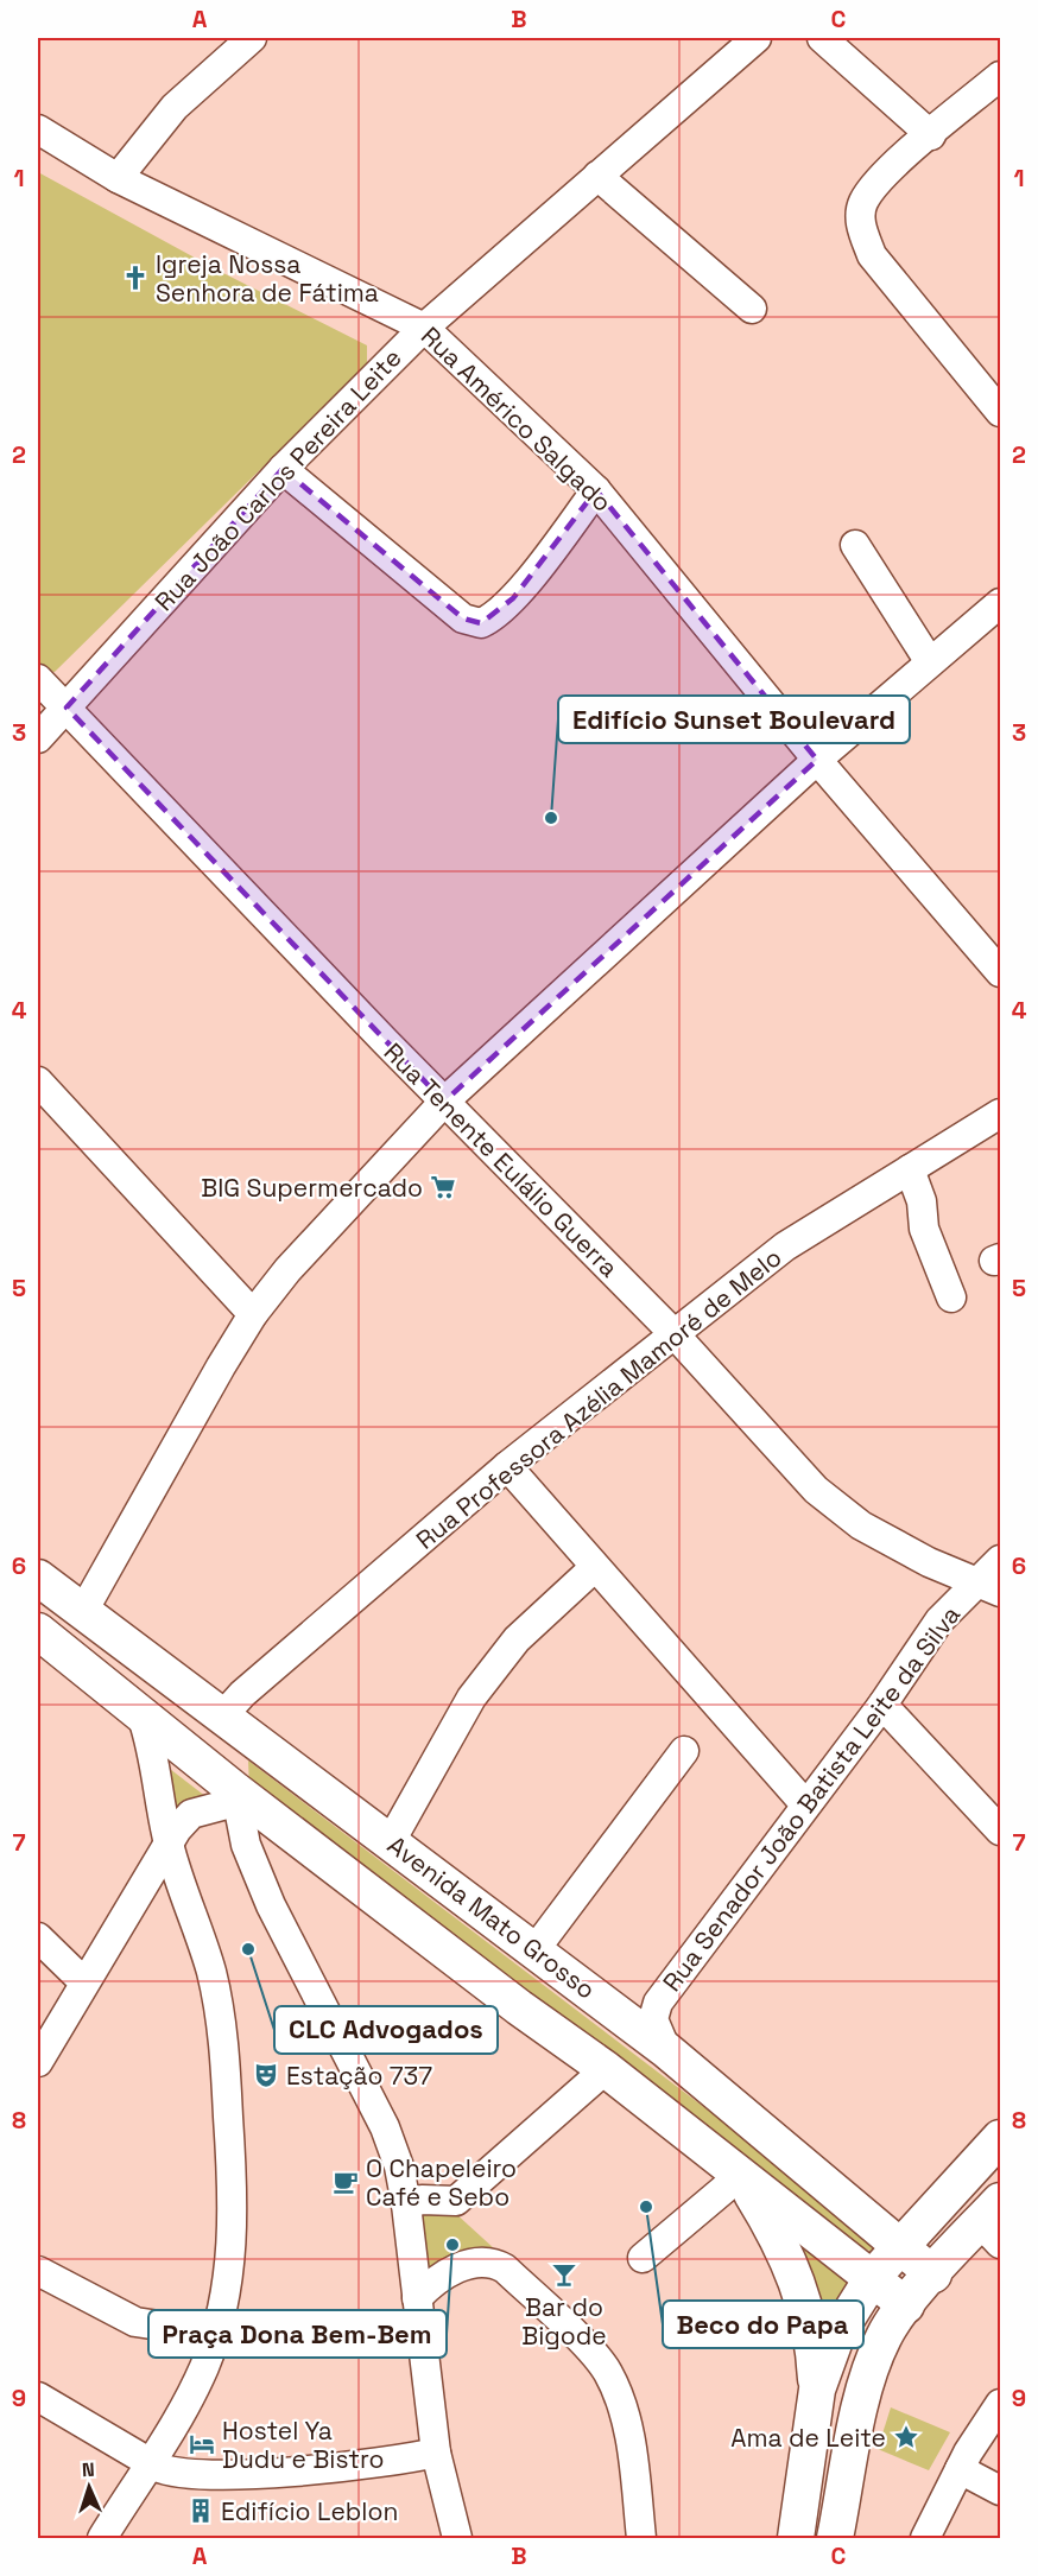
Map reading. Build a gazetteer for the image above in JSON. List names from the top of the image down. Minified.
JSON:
{"streets":{"main road":["Avenida Mato Grosso"],"street":["Rua Américo Salgado","Rua João Carlos Pereira Leite","Rua Tenente Eulálio Guerra","Rua Professora Azélia Mamoré de Melo","Rua Senador João Batista Leite da Silva"]},"crossings":[["Rua Américo Salgado","Rua João Carlos Pereira Leite"],["Rua João Carlos Pereira Leite","Rua Tenente Eulálio Guerra"],["Rua Tenente Eulálio Guerra","Rua Professora Azélia Mamoré de Melo"],["Rua Tenente Eulálio Guerra","Rua Senador João Batista Leite da Silva"],["Rua Professora Azélia Mamoré de Melo","Avenida Mato Grosso"],["Rua Senador João Batista Leite da Silva","Avenida Mato Grosso"]],"places":{"church":["Igreja Nossa Senhora de Fátima"],"other":["Edifício Sunset Boulevard","CLC Advogados","Beco do Papa","Praça Dona Bem-Bem"],"supermarket":["BIG Supermercado"],"theatre":["Estação 737"],"cafe":["O Chapeleiro Café e Sebo"],"bar":["Bar do Bigode"],"place":["Ama de Leite"],"hotel":["Hostel Ya Dudu e Bistro"],"building":["Edifício Leblon"]},"north":"top","grid":{"columns":["A","B","C"],"rows":["1","2","3","4","5","6","7","8","9"]}}
